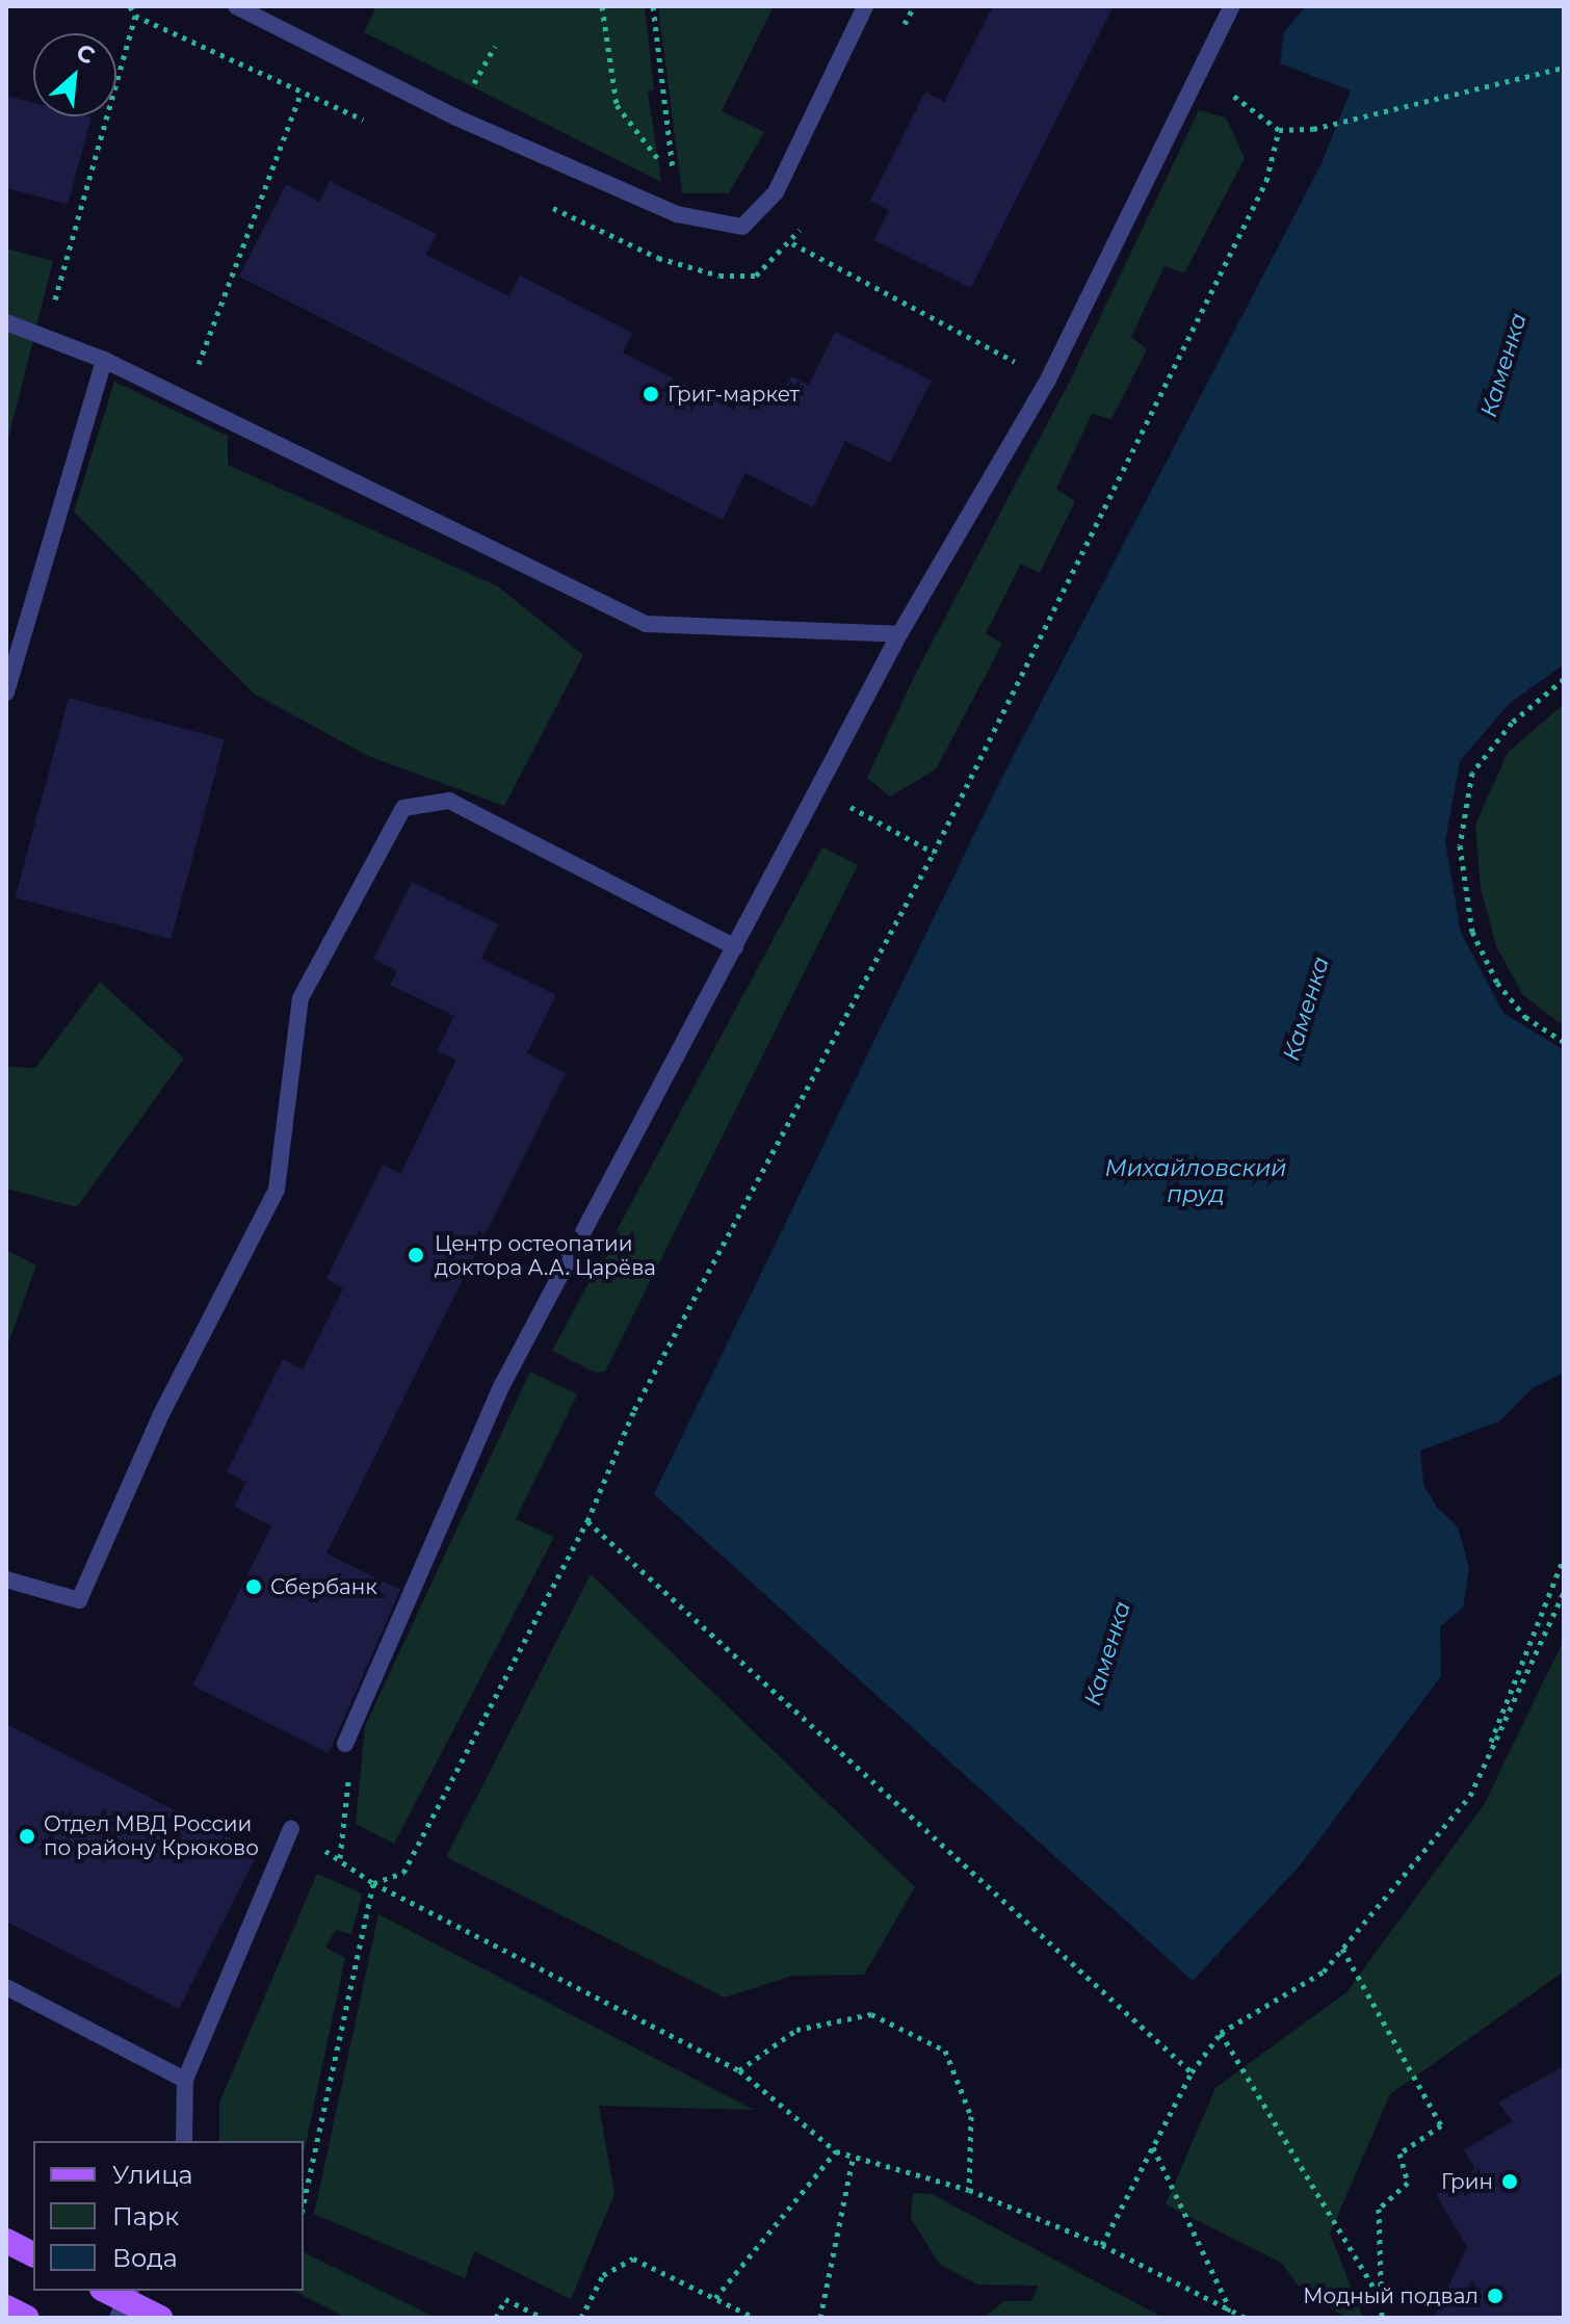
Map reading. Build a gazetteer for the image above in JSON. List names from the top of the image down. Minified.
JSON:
{"water":["Каменка","Михайловский пруд"],"places":["Григ-маркет","Центр остеопатии доктора А.А. Царёва","Сбербанк","Отдел МВД России по району Крюково","Грин","Модный подвал"],"legend":["Улица","Парк","Вода"],"north":"top right"}
